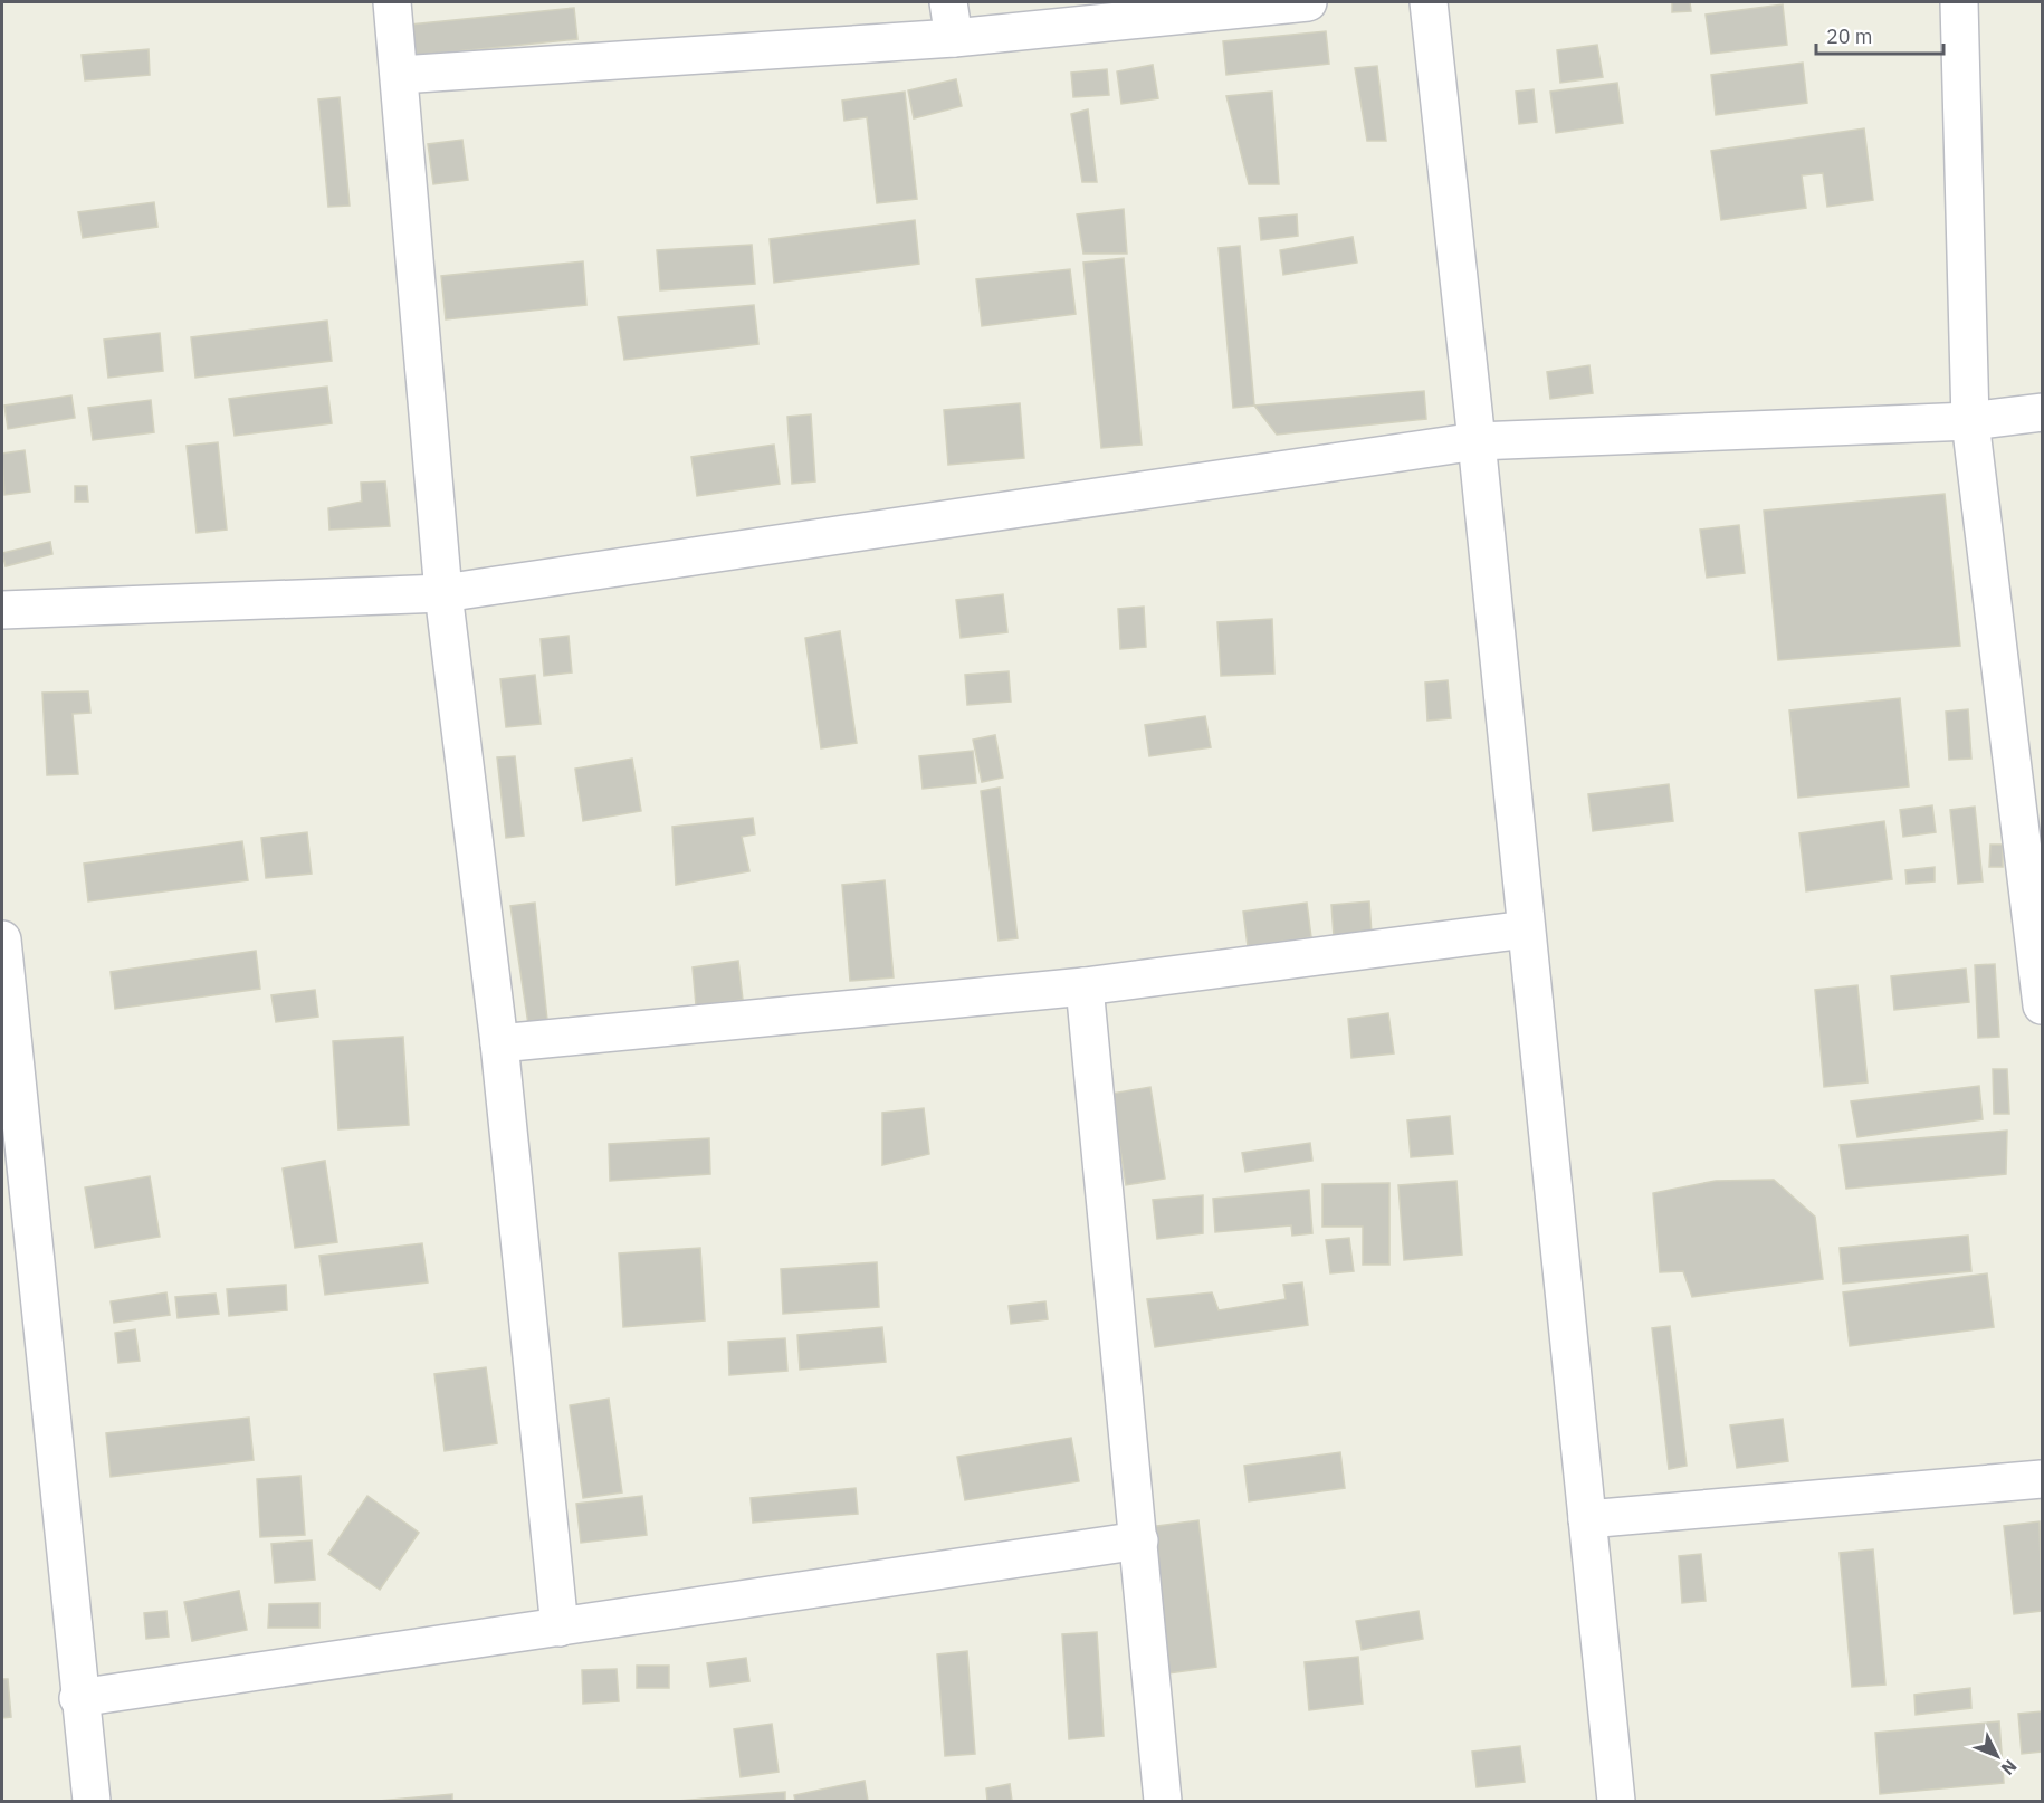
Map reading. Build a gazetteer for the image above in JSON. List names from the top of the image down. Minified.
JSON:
{"scale_bar":"20 m","north":"bottom right"}
